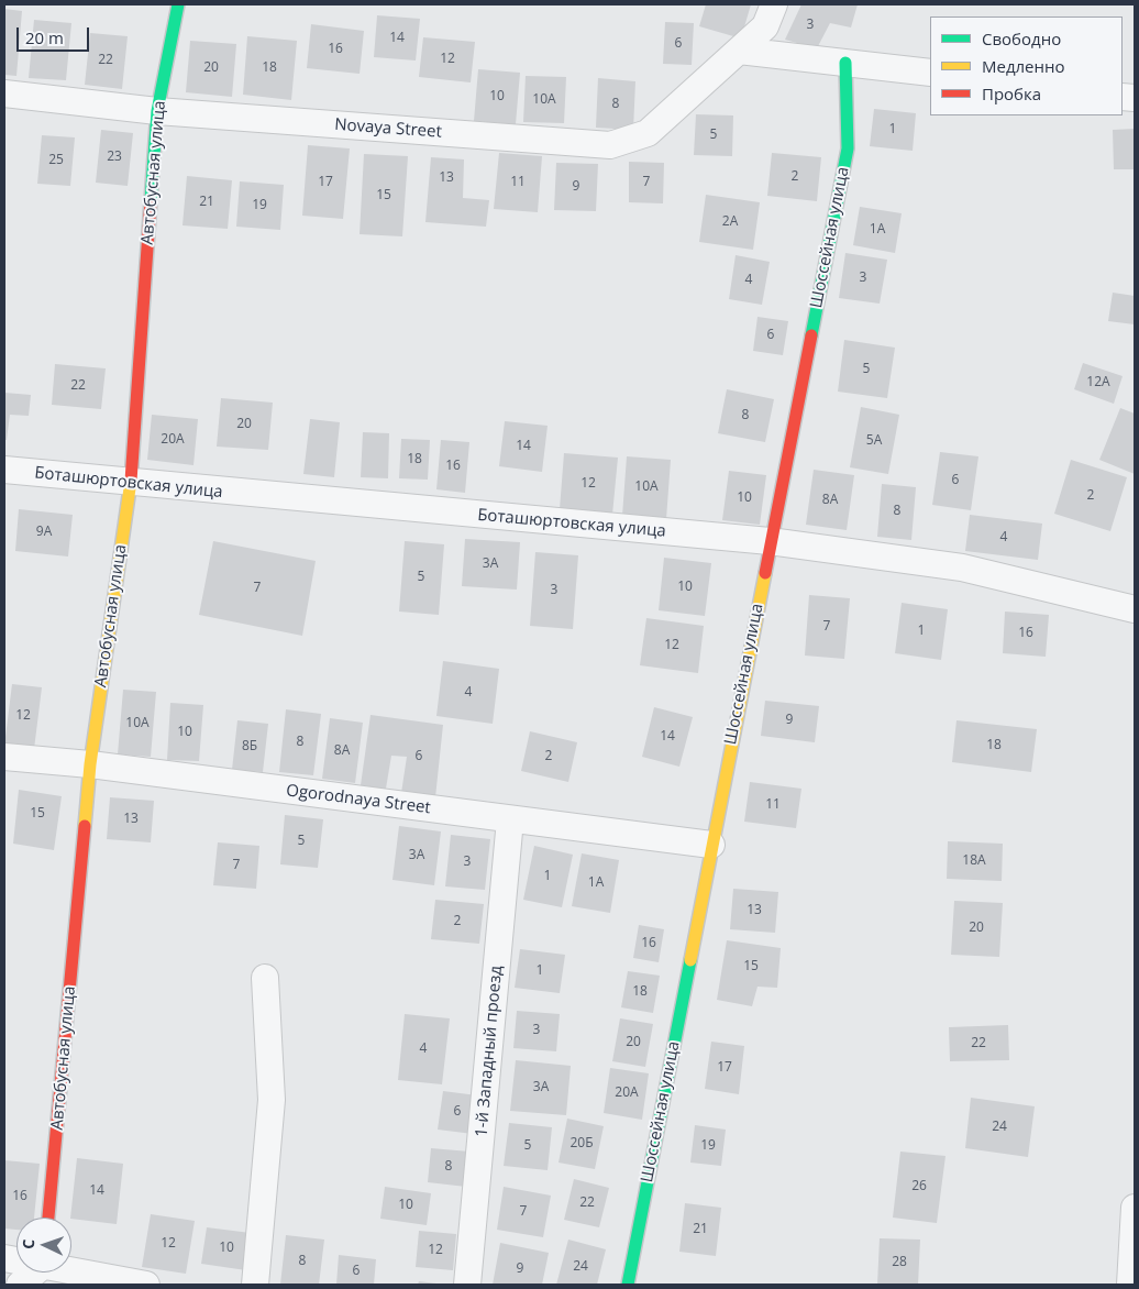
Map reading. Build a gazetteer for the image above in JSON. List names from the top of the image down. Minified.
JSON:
{"streets":{"street":["Novaya Street","Автобусная улица","Шоссейная улица","Боташюртовская улица","Ogorodnaya Street","1-й Западный проезд"]},"crossings":[["Novaya Street","Автобусная улица"],["Автобусная улица","Боташюртовская улица"],["Автобусная улица","Ogorodnaya Street"],["Шоссейная улица","Боташюртовская улица"],["Шоссейная улица","Ogorodnaya Street"],["Ogorodnaya Street","1-й Западный проезд"]],"house_numbers":["3","14","6","16","12","22","20","18","10","10А","8","1","5","23","25","2","13","17","11","7","9","15","21","19","2А","1А","3","4","6","5","12А","22","8","20","20А","5А","14","18","16","6","12","10А","2","10","8А","8","9А","4","3А","5","10","7","3","7","1","16","12","4","12","9","10А","10","14","8","18","8Б","8А","6","2","11","15","13","5","3А","18А","3","7","1","1А","13","2","20","16","15","1","18","3","20","22","4","17","3А","20А","6","24","20Б","5","19","8","26","14","16","22","10","7","21","12","10","12","8","28","24","9","6"],"legend":["Свободно","Медленно","Пробка"],"scale_bar":"20 m","north":"left"}
